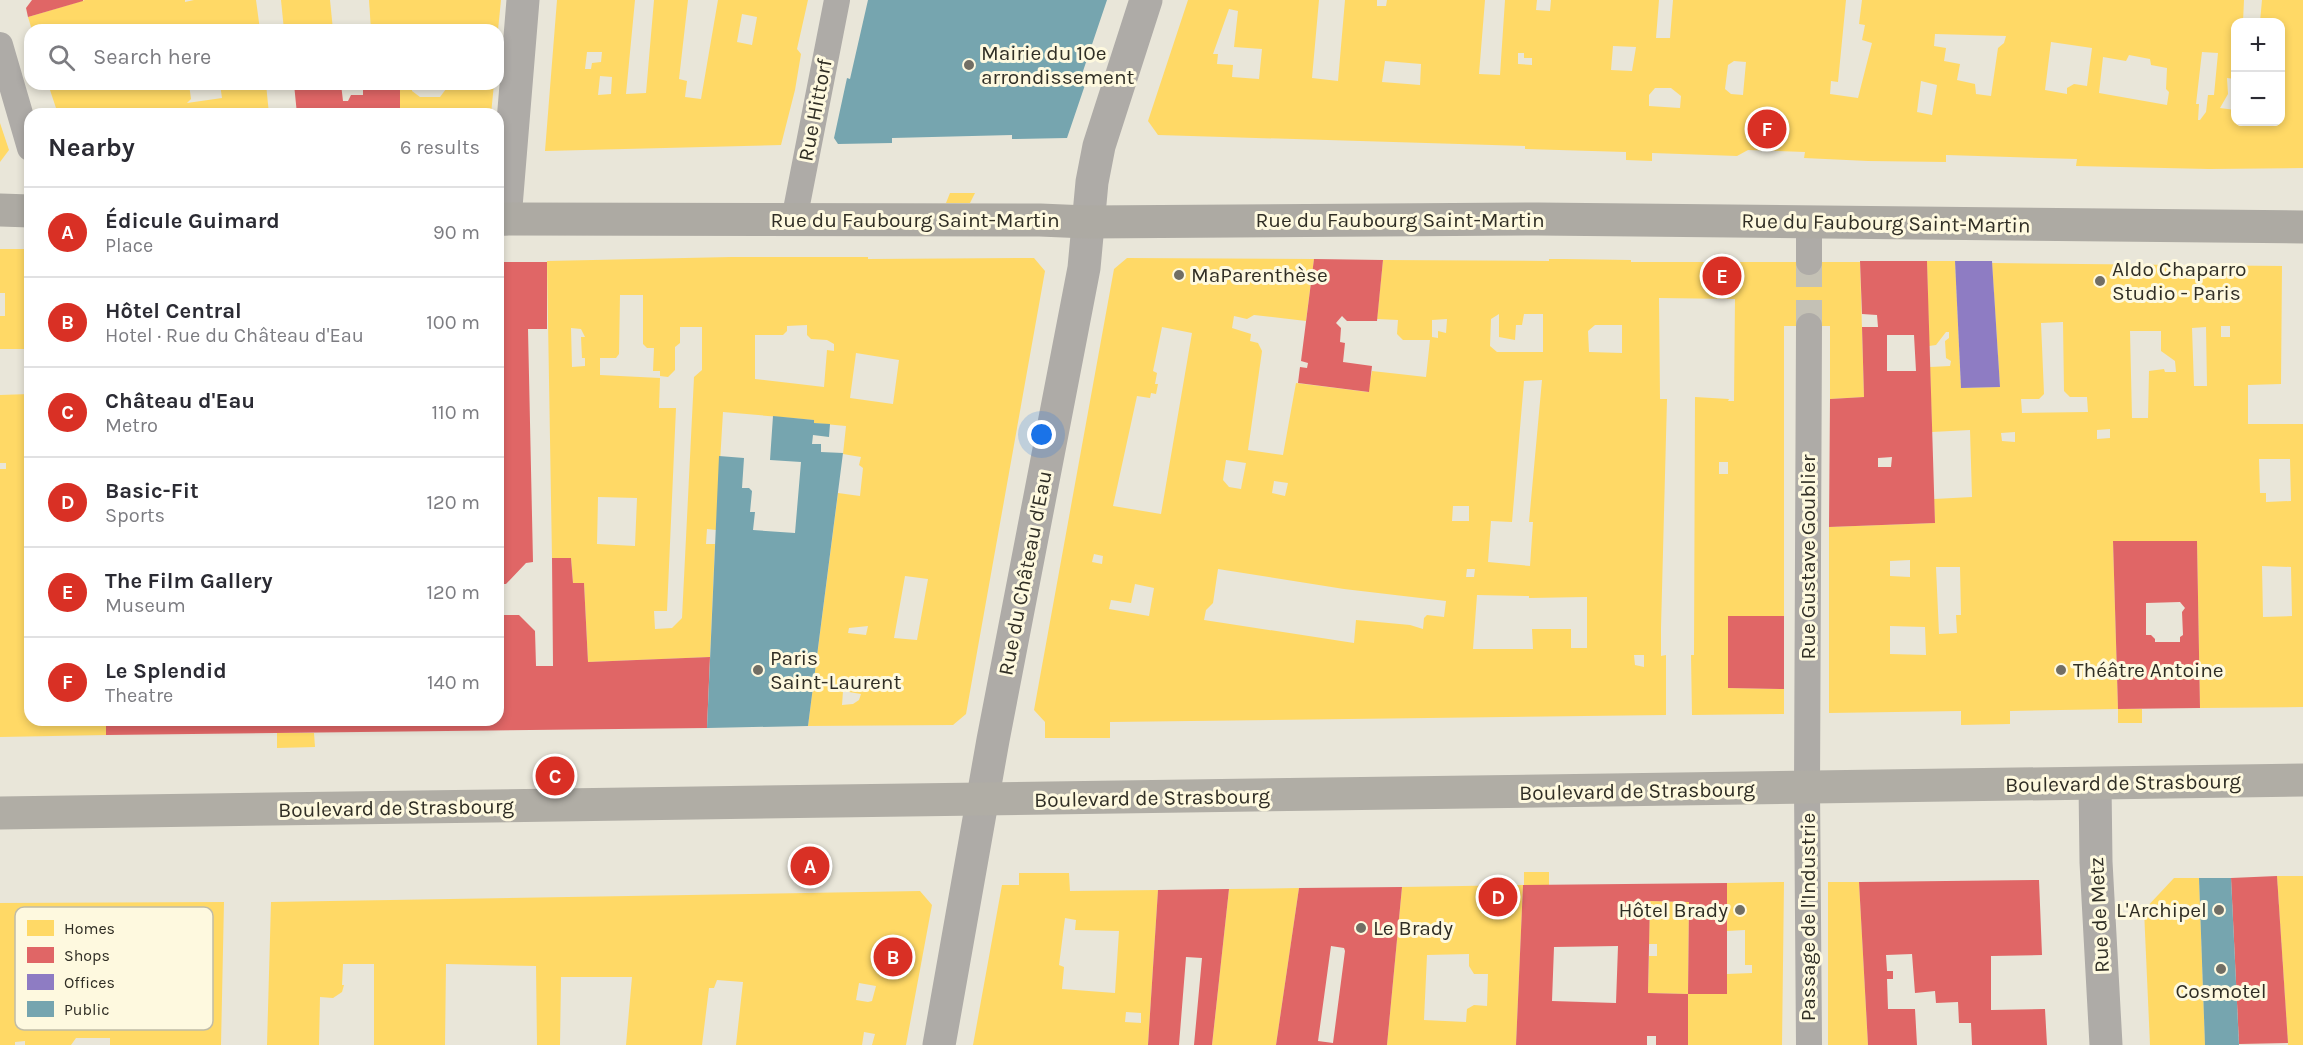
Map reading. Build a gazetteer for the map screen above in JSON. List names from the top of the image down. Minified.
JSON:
{"streets":{"main road":["Rue du Faubourg Saint-Martin","Boulevard de Strasbourg"],"street":["Rue Hittorf","Rue Gustave Goublier","Rue du Château d'Eau","Rue de Metz","Passage de l'Industrie"]},"crossings":[["Rue Hittorf","Rue du Faubourg Saint-Martin"],["Rue du Faubourg Saint-Martin","Rue du Château d'Eau"],["Rue Gustave Goublier","Boulevard de Strasbourg"],["Rue Gustave Goublier","Passage de l'Industrie"],["Rue du Château d'Eau","Boulevard de Strasbourg"],["Boulevard de Strasbourg","Rue de Metz"],["Boulevard de Strasbourg","Passage de l'Industrie"]],"places":["Mairie du 10e arrondissement","MaParenthèse","Aldo Chaparro Studio - Paris","Paris Saint-Laurent","Théâtre Antoine","Hôtel Brady","L'Archipel","Le Brady","Cosmotel"],"legend":["Homes","Shops","Offices","Public"],"page":{"map_buttons":["+","−"],"search":"Search here","pins":["F","E","C","A","D","B"],"heading":["Nearby","6 results"],"list":[{"mark":"A","name":"Édicule Guimard","note":"Place","value":"90 m"},{"mark":"B","name":"Hôtel Central","note":"Hotel · Rue du Château d'Eau","value":"100 m"},{"mark":"C","name":"Château d'Eau","note":"Metro","value":"110 m"},{"mark":"D","name":"Basic-Fit","note":"Sports","value":"120 m"},{"mark":"E","name":"The Film Gallery","note":"Museum","value":"120 m"},{"mark":"F","name":"Le Splendid","note":"Theatre","value":"140 m"}]}}
